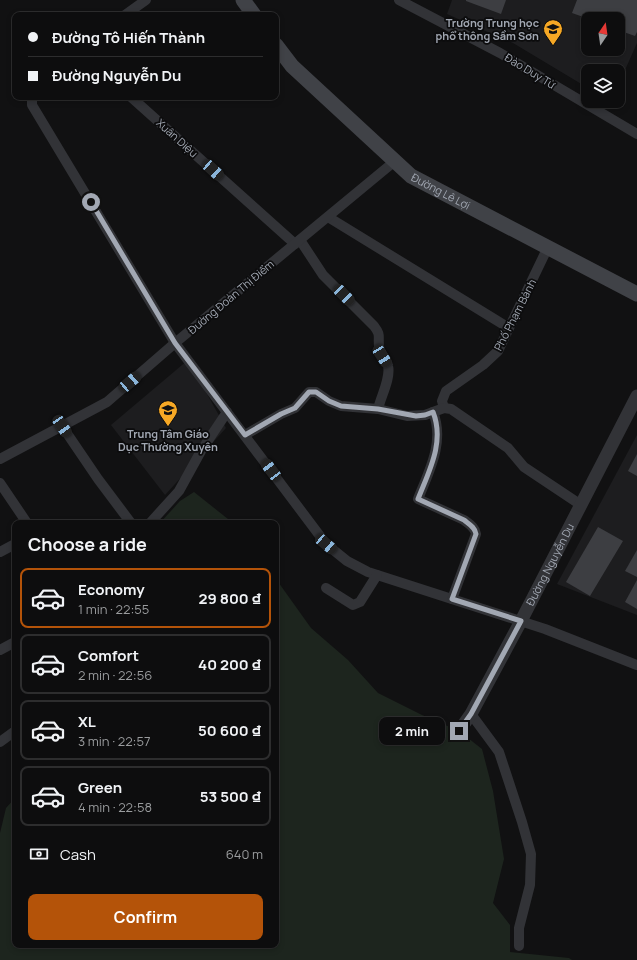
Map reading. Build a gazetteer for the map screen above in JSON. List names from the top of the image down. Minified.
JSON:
{"streets":{"main road":["Đường Lê Lợi"],"street":["Đào Duy Từ","Xuân Diệu","Đường Đoàn Thị Điểm","Phố Phạm Bành","Đường Nguyễn Du"]},"crossings":[["Xuân Diệu","Đường Đoàn Thị Điểm"],["Đường Lê Lợi","Đường Đoàn Thị Điểm"],["Đường Lê Lợi","Phố Phạm Bành"]],"places":{"school or university":["Trường Trung học phổ thông Sầm Sơn","Trung Tâm Giáo Dục Thường Xuyên"]},"north":"top","page":{"banner":["Đường Tô Hiến Thành","Đường Nguyễn Du"],"heading":"Choose a ride","list":[{"name":"Economy","note":"1 min · 22:55","value":"29 800 ₫"},{"name":"Comfort","note":"2 min · 22:56","value":"40 200 ₫"},{"name":"XL","note":"3 min · 22:57","value":"50 600 ₫"},{"name":"Green","note":"4 min · 22:58","value":"53 500 ₫"}],"bubble":"2 min","pay":["Cash","640 m"],"buttons":"Confirm"}}
